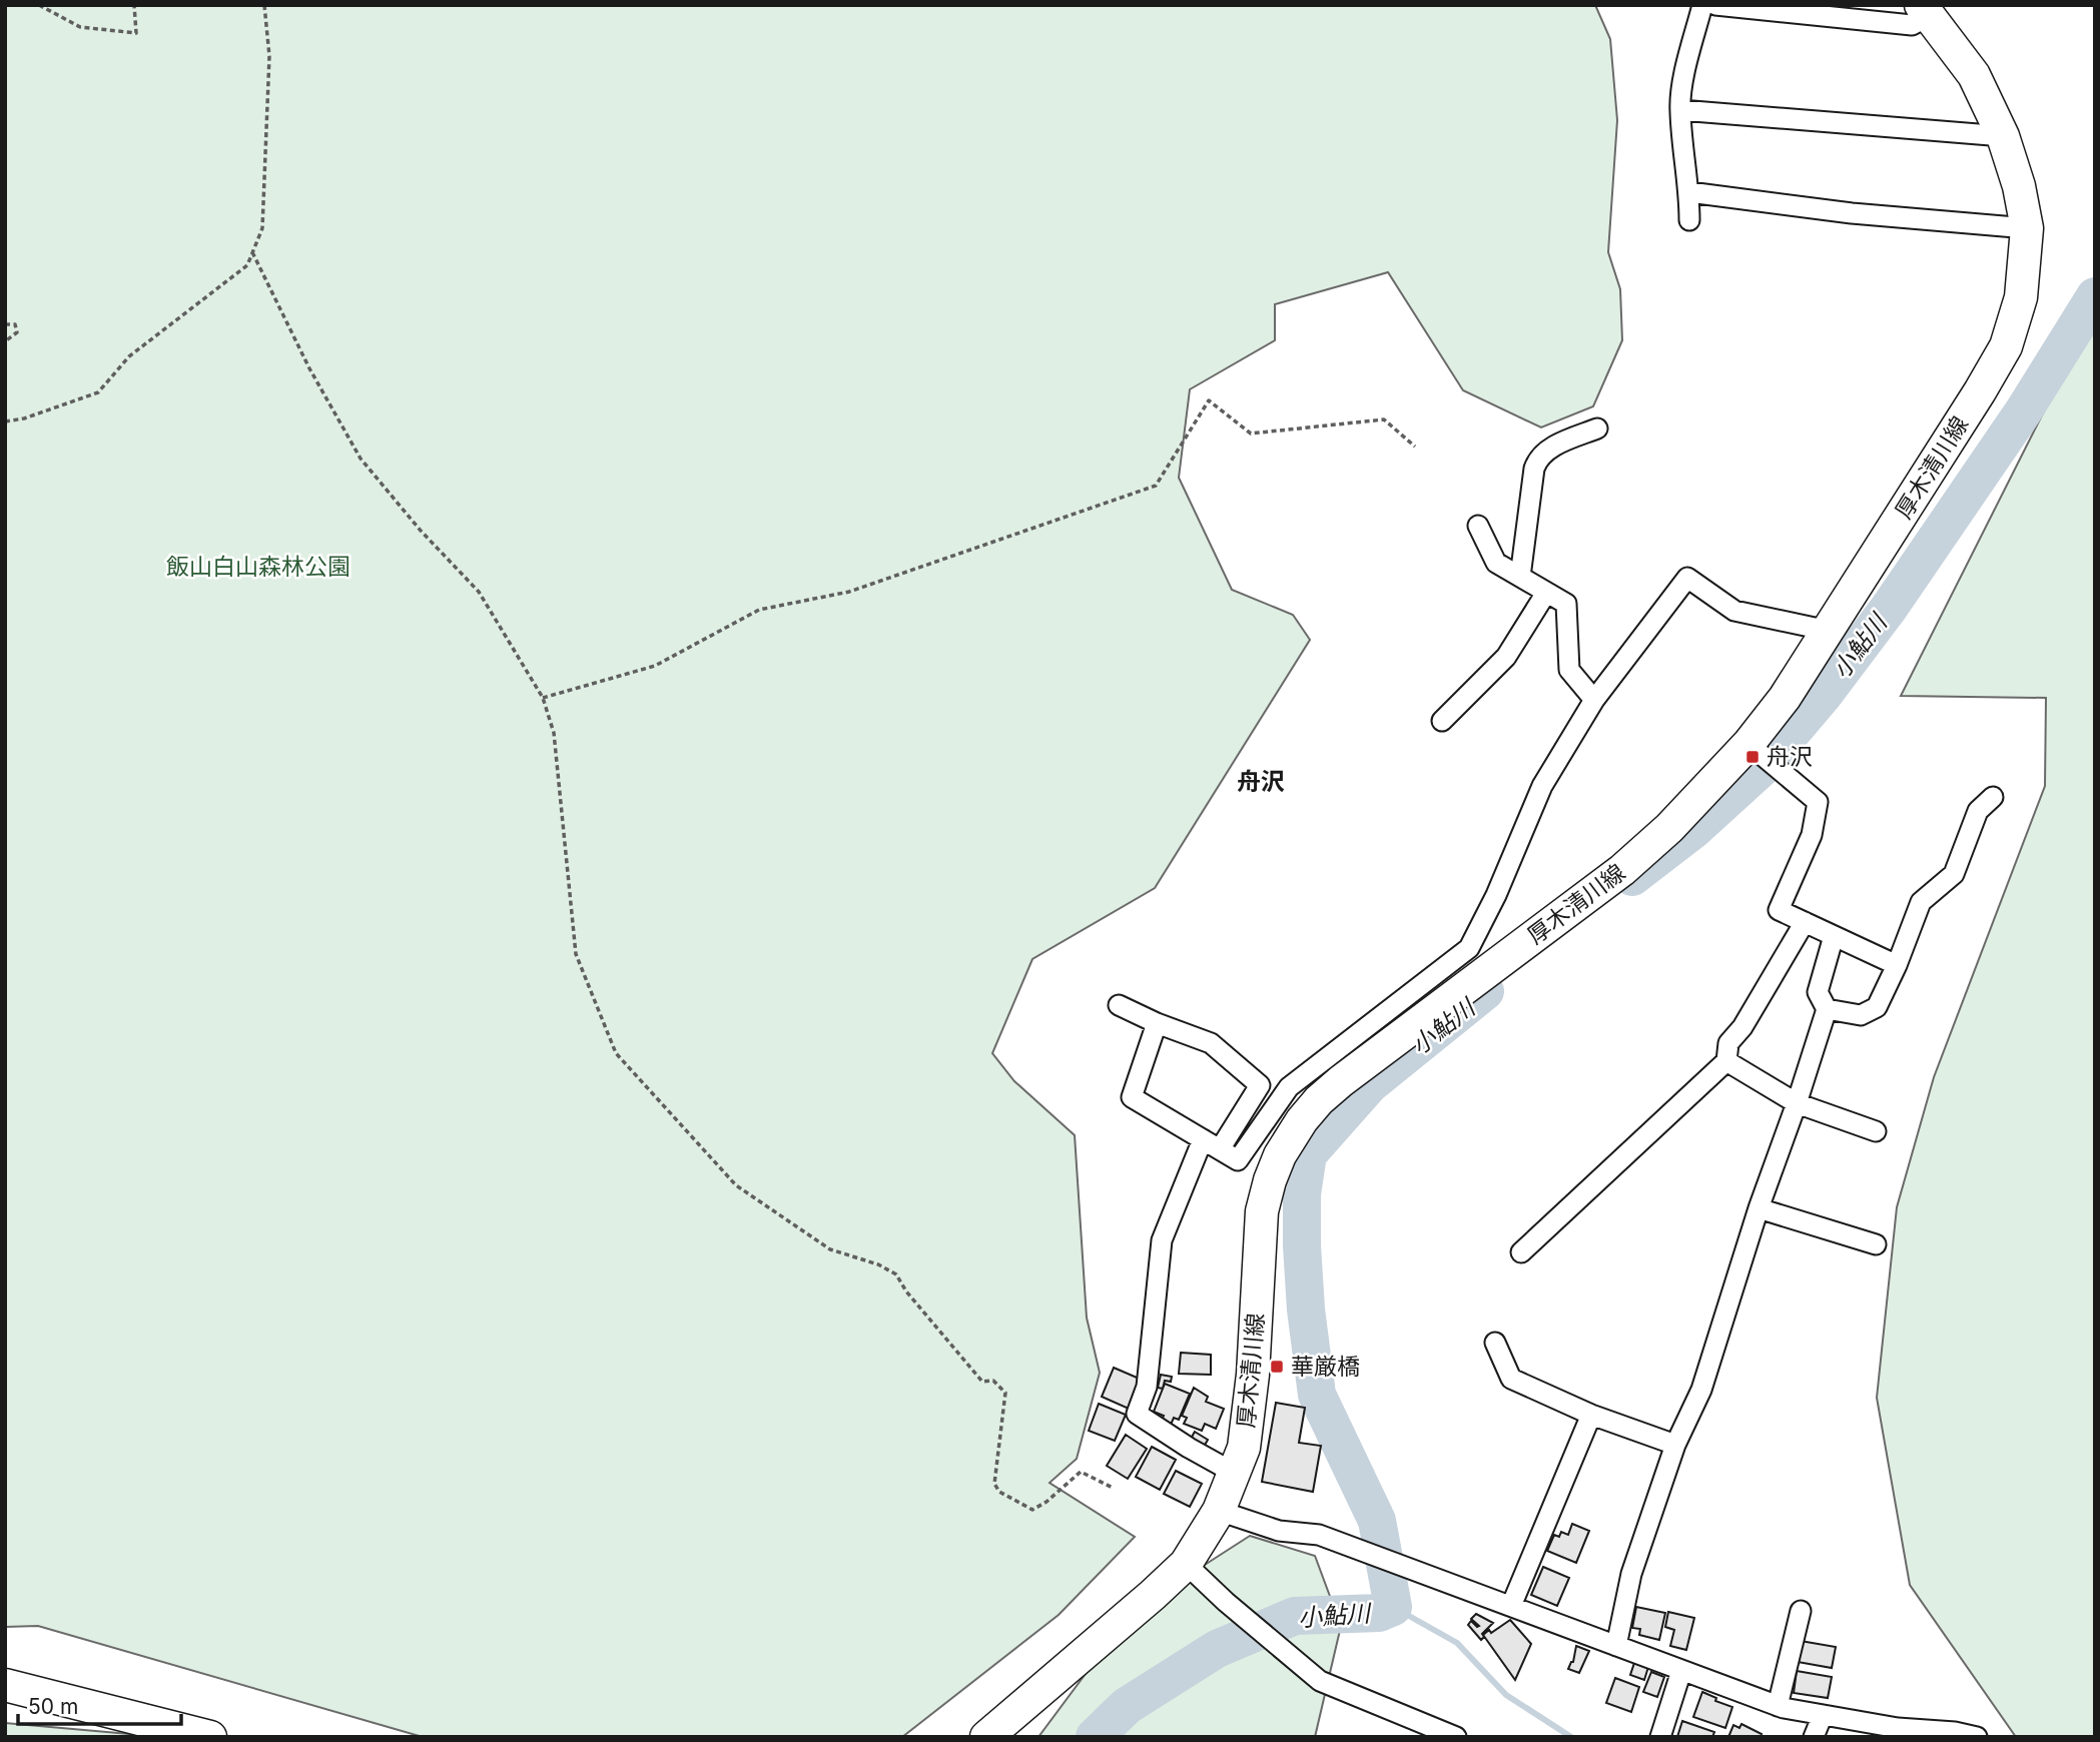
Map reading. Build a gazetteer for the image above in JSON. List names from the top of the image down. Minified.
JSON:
{"streets":{"main road":["厚木清川線"]},"districts":["舟沢"],"water":["小鮎川"],"parks":["飯山白山森林公園"],"places":{"transit":["舟沢","華厳橋"]},"scale_bar":"50 m"}
